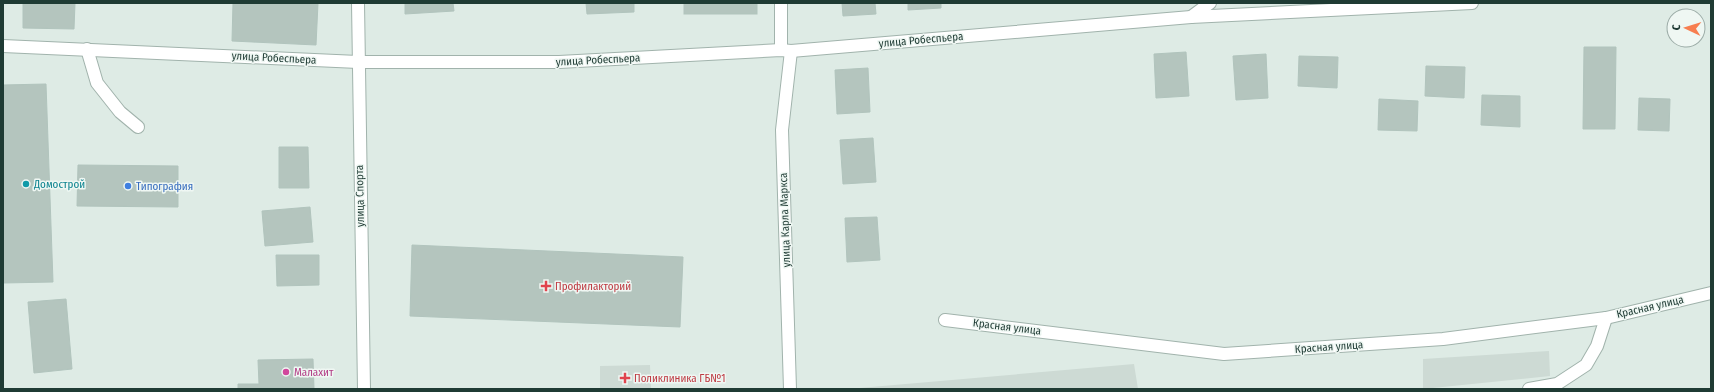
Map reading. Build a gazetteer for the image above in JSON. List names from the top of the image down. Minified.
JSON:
{"streets":{"street":["улица Робеспьера","улица Спорта","улица Карла Маркса","Красная улица"]},"crossings":[["улица Робеспьера","улица Спорта"],["улица Робеспьера","улица Карла Маркса"]],"places":{"other":["Домострой","Типография","Малахит"],"health":["Профилакторий","Поликлиника ГБ№1"]},"north":"left"}
